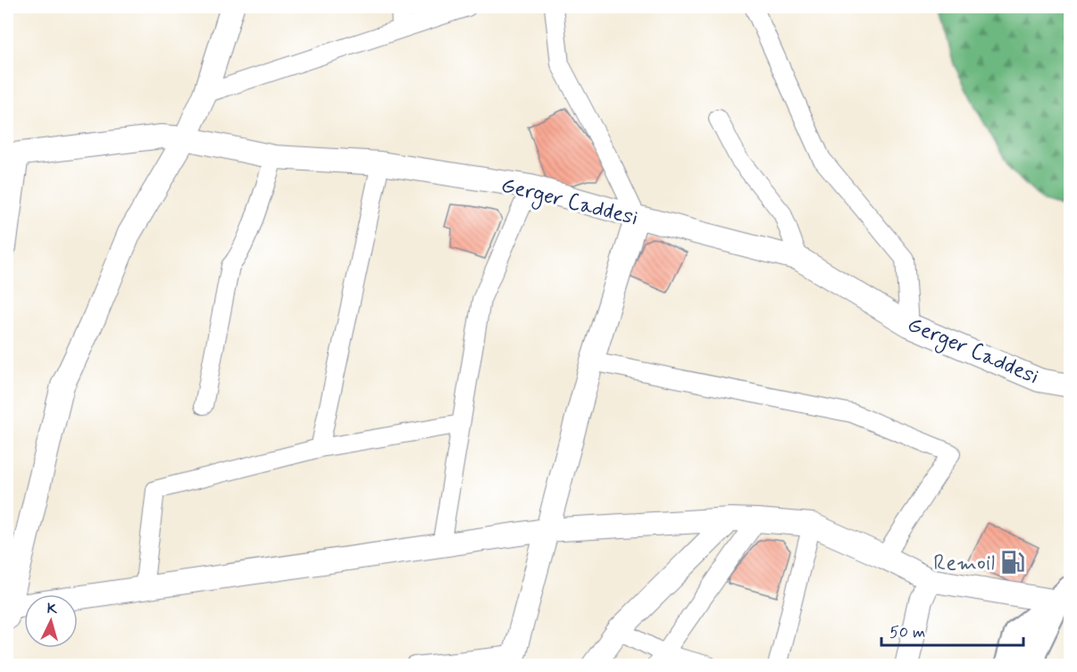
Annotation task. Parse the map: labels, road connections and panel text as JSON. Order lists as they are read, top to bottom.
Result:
{
  "streets": {
    "street": ["Gerger Caddesi"]
  },
  "places": {
    "fuel station": ["Remoil"]
  },
  "scale_bar": "50 m",
  "north": "top"
}
